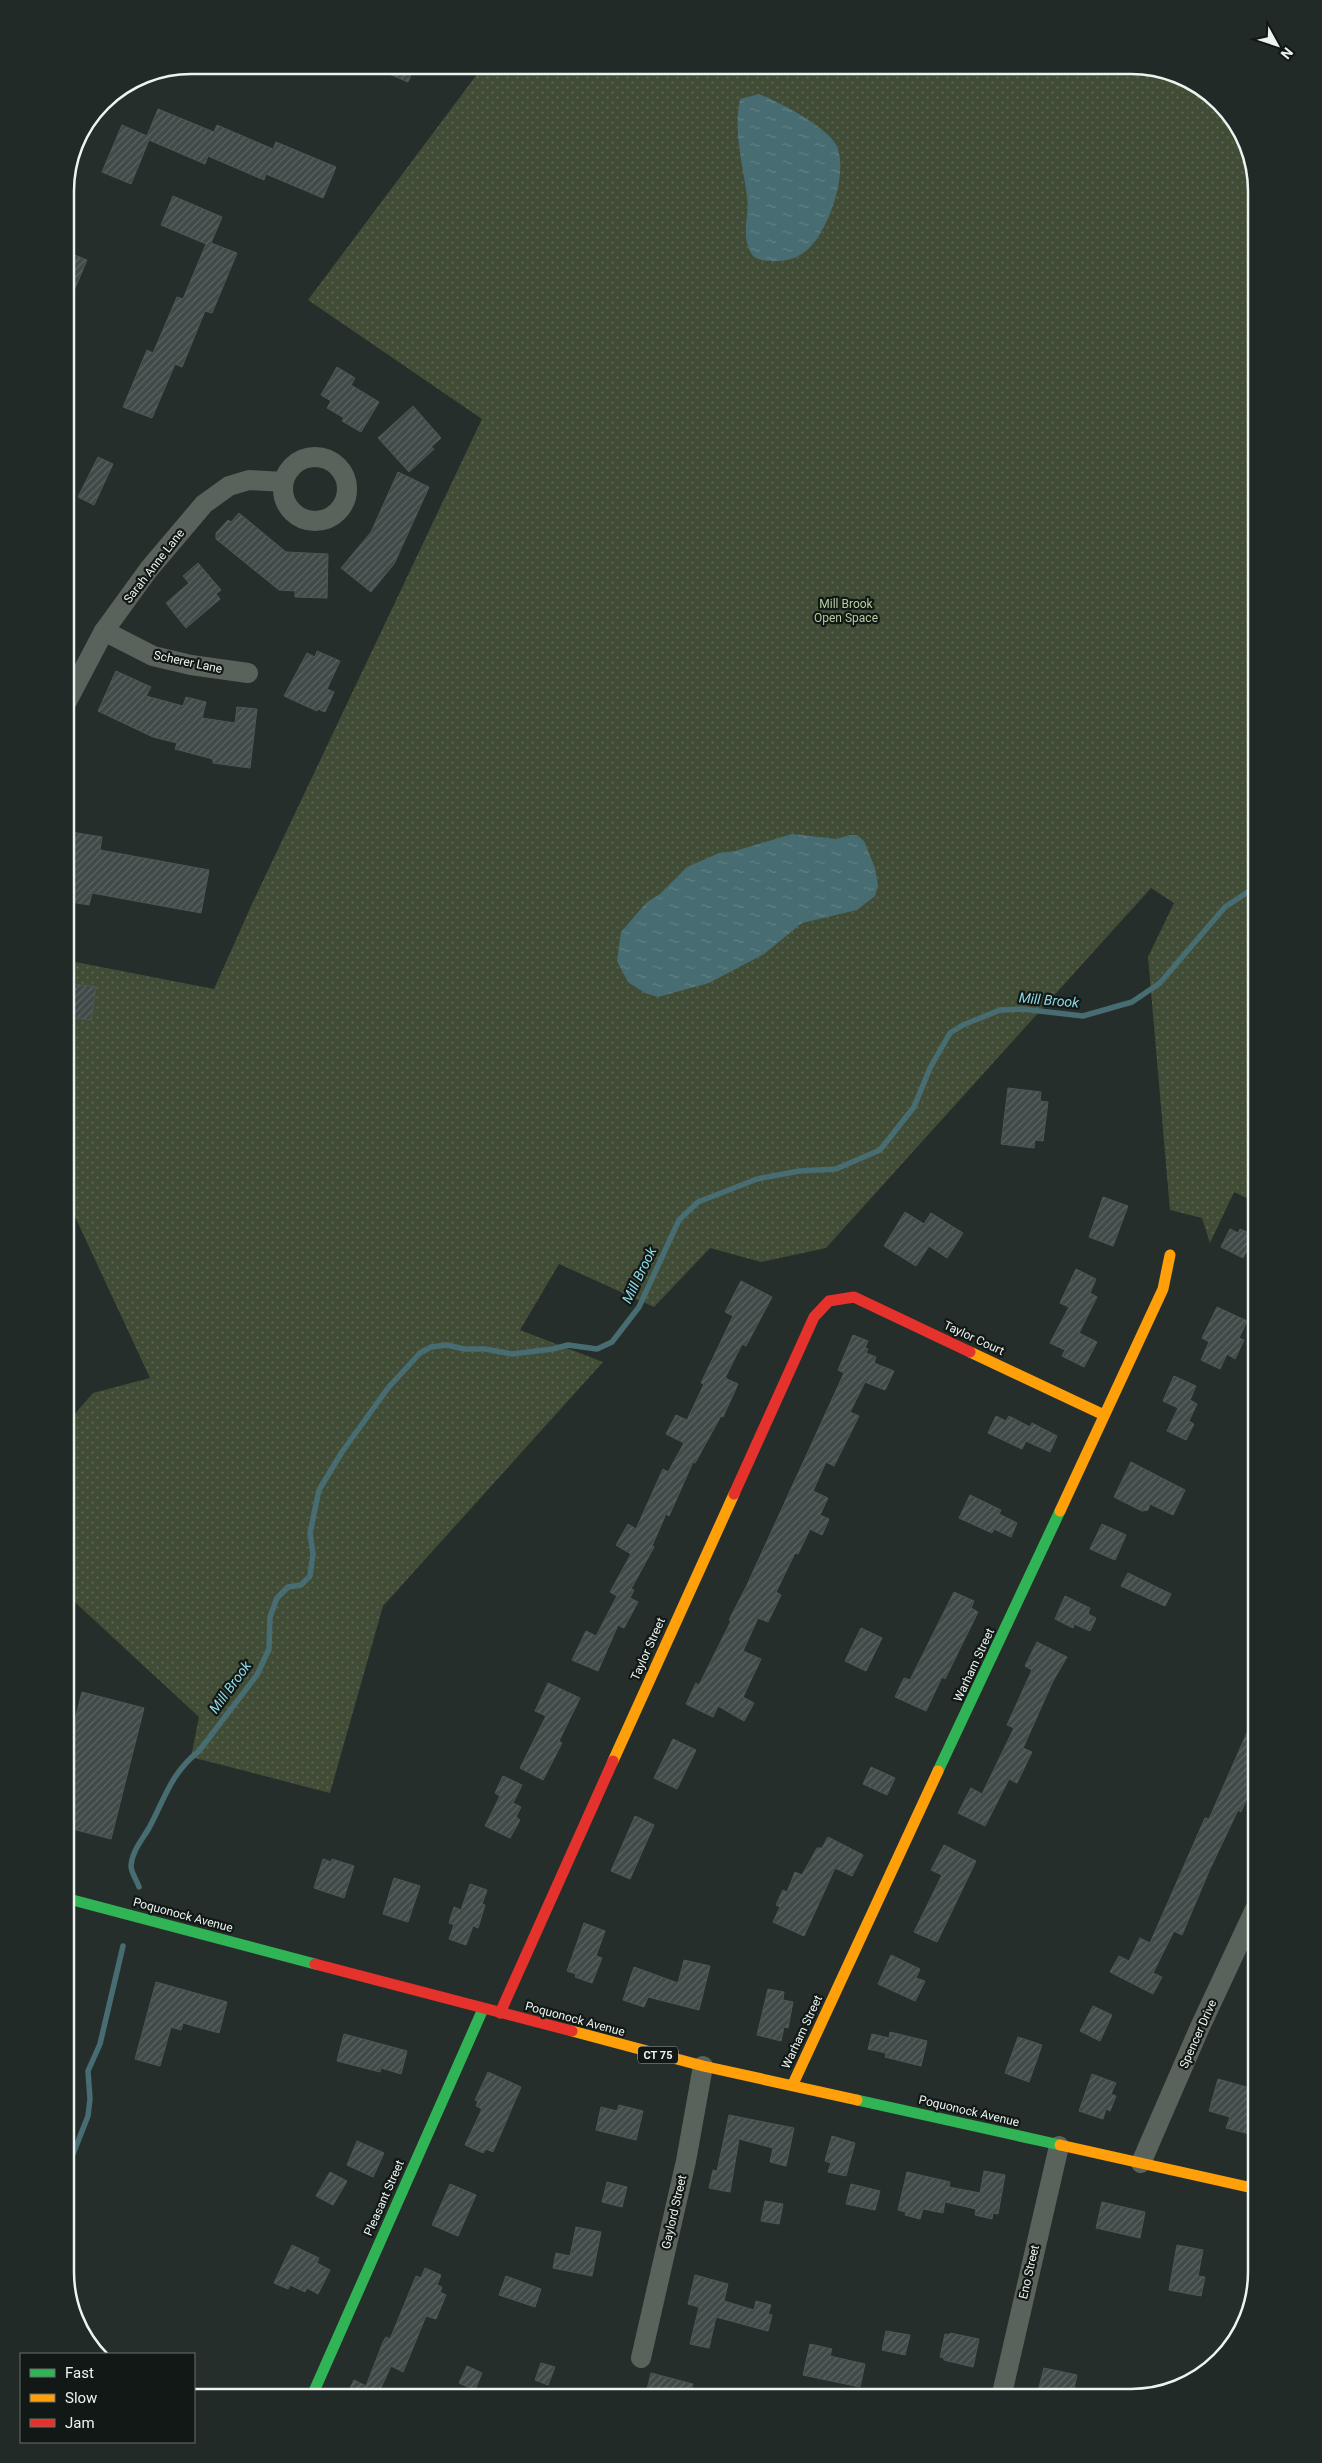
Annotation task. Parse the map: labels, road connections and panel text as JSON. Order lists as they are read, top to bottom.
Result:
{
  "streets": {
    "street": [
      "Sarah Anne Lane",
      "Scherer Lane",
      "Taylor Court",
      "Taylor Street",
      "Warham Street",
      "Poquonock Avenue",
      "Spencer Drive",
      "CT 75",
      "Pleasant Street",
      "Gaylord Street",
      "Eno Street"
    ]
  },
  "crossings": [
    ["Sarah Anne Lane", "Scherer Lane"],
    ["Taylor Court", "Taylor Street"],
    ["Taylor Court", "Warham Street"],
    ["Taylor Street", "Poquonock Avenue"],
    ["Warham Street", "Poquonock Avenue"],
    ["Poquonock Avenue", "Spencer Drive"],
    ["Poquonock Avenue", "Pleasant Street"],
    ["Poquonock Avenue", "Gaylord Street"],
    ["Poquonock Avenue", "Eno Street"]
  ],
  "water": ["Mill Brook"],
  "parks": ["Mill Brook Open Space"],
  "legend": ["Fast", "Slow", "Jam"],
  "north": "bottom right"
}
